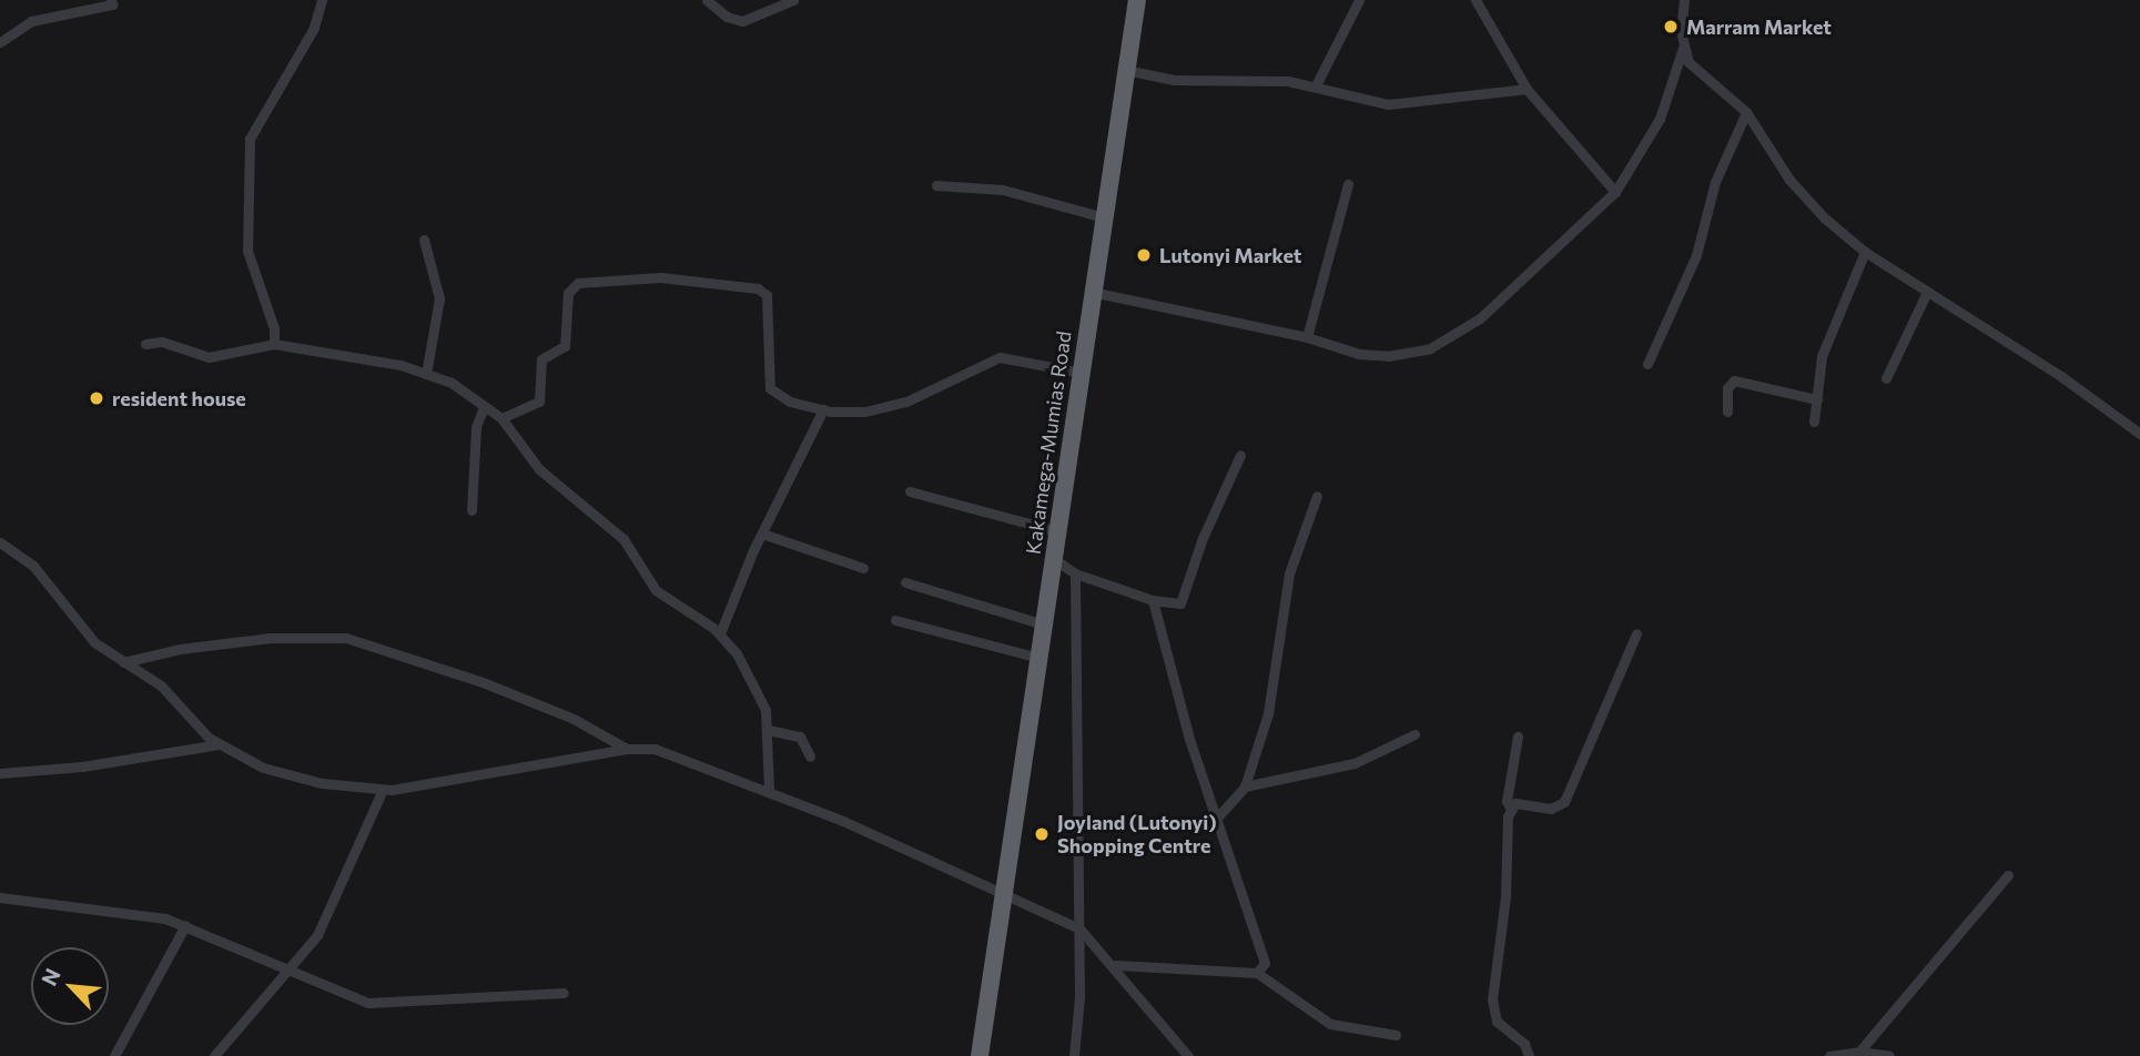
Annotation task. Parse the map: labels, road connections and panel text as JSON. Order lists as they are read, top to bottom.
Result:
{
  "streets": {
    "highway": ["Kakamega-Mumias Road"]
  },
  "places": [
    "Marram Market",
    "Lutonyi Market",
    "resident house",
    "Joyland (Lutonyi) Shopping Centre"
  ],
  "north": "top left"
}
